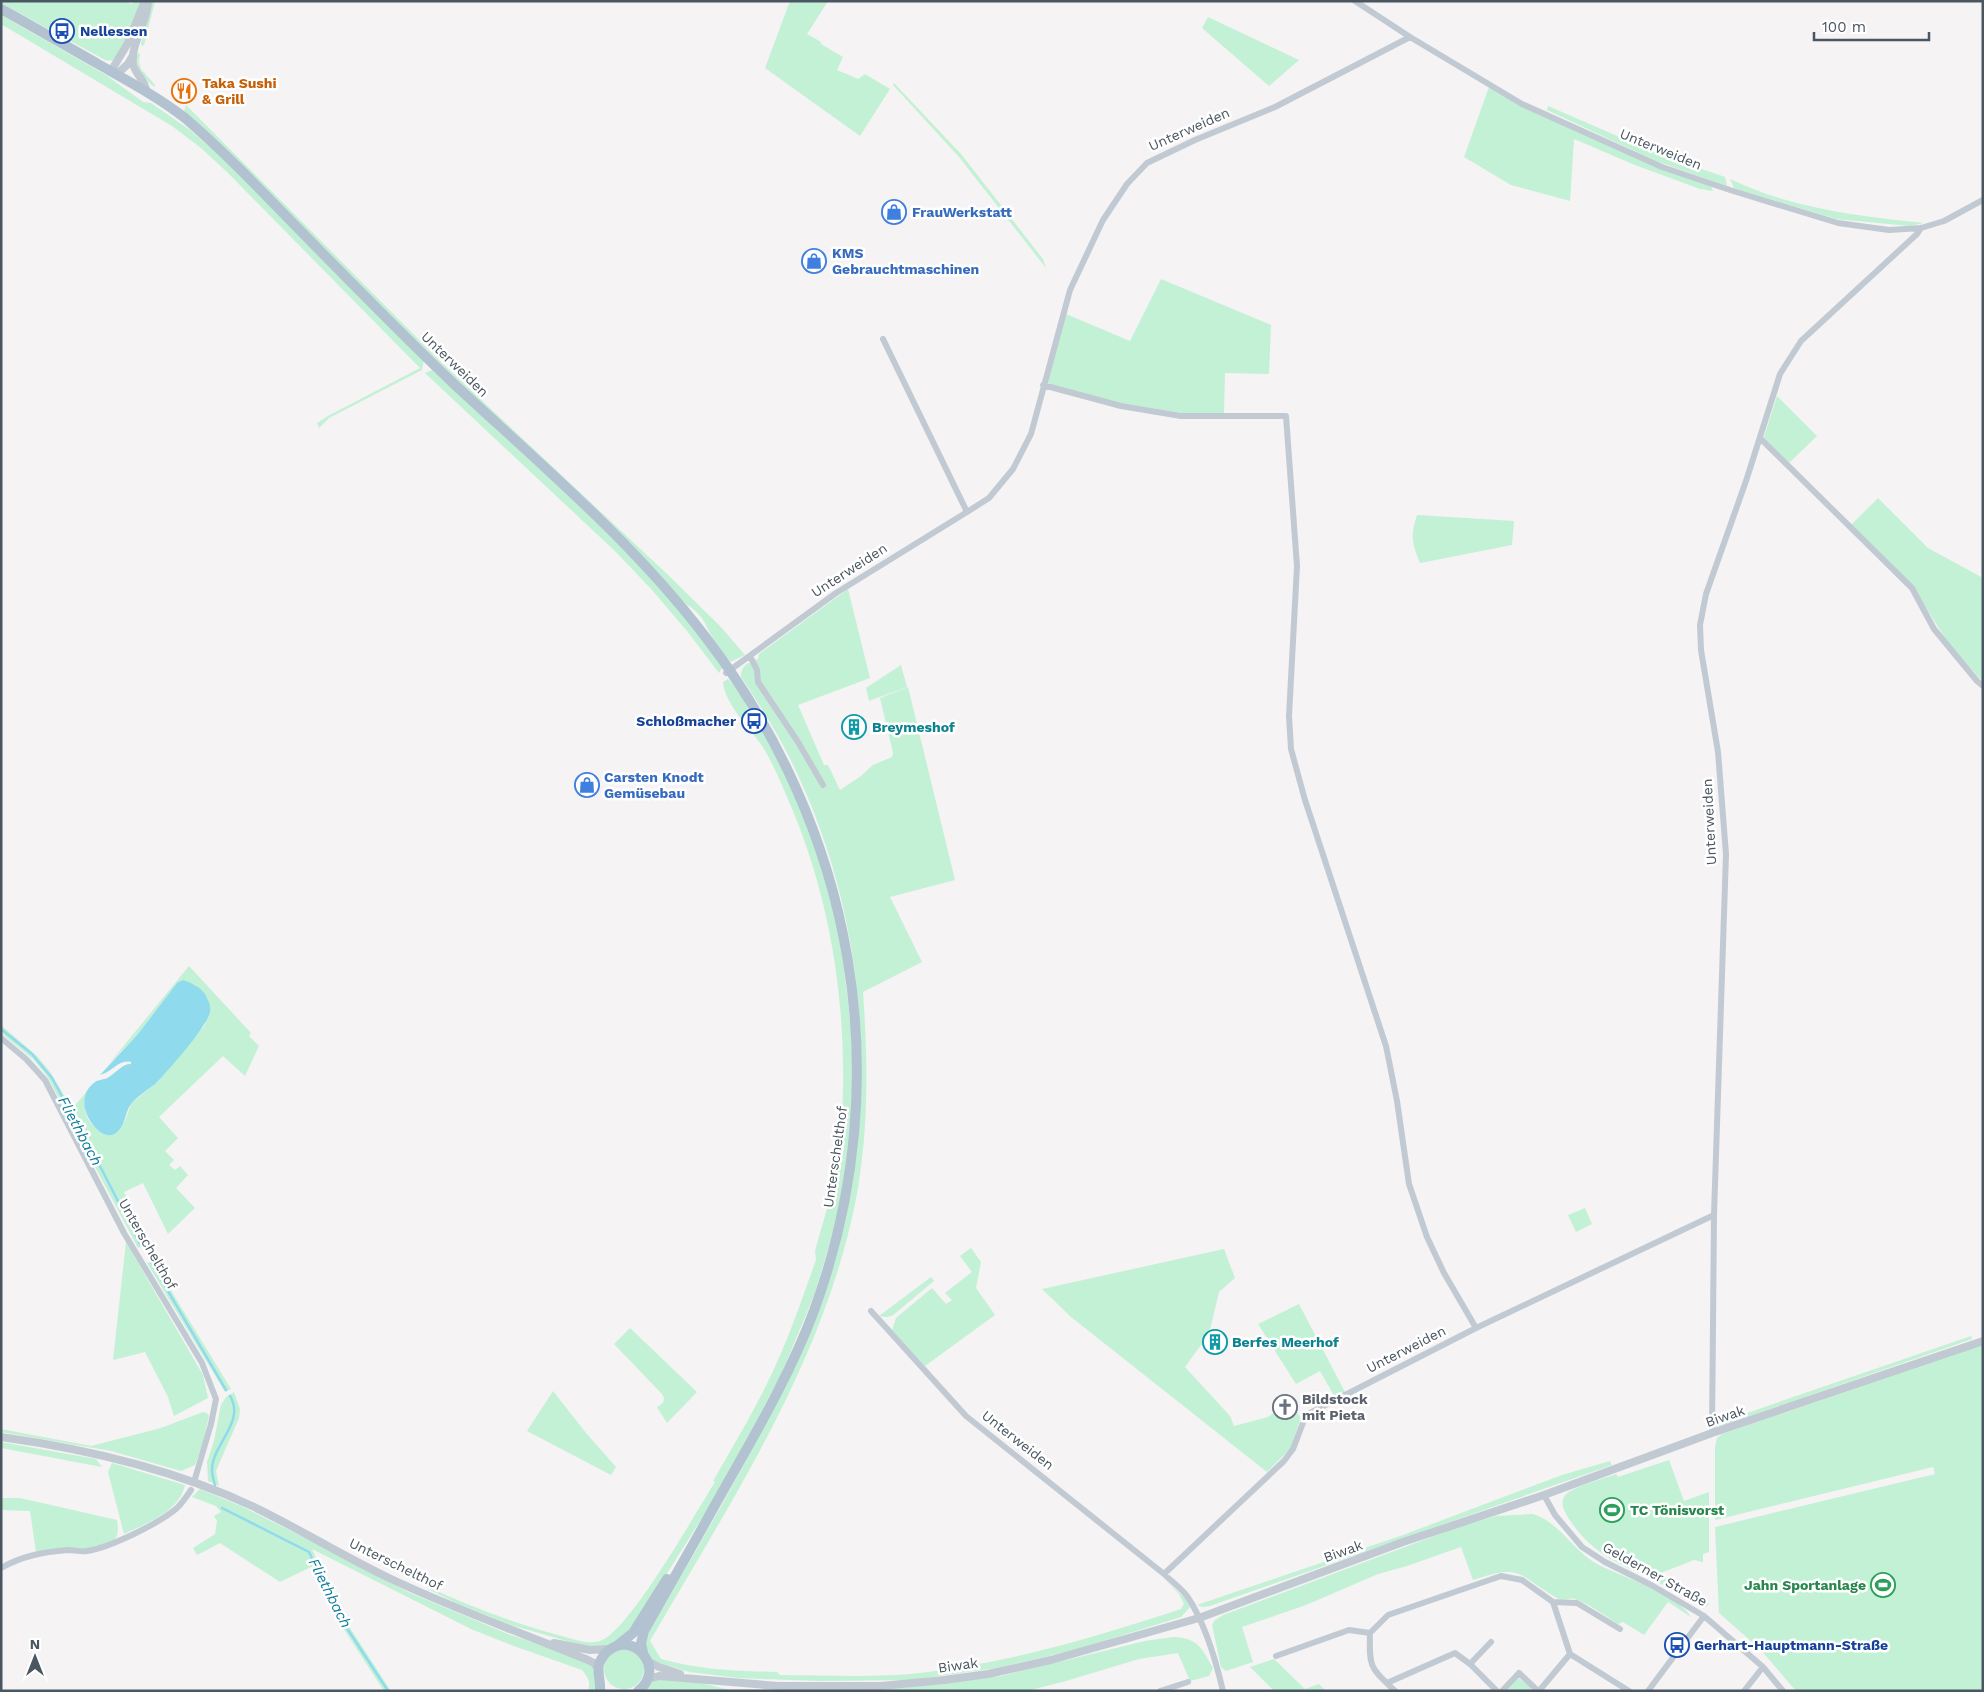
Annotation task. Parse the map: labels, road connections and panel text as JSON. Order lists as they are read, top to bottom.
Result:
{
  "streets": {
    "main road": ["Unterweiden", "Unterschelthof"],
    "street": ["Biwak", "Gelderner Straße"]
  },
  "crossings": [
    ["Unterweiden", "Unterschelthof"],
    ["Unterweiden", "Biwak"],
    ["Unterschelthof", "Biwak"],
    ["Biwak", "Gelderner Straße"]
  ],
  "water": ["Fliethbach"],
  "places": {
    "bus stop": ["Nellessen", "Schloßmacher", "Gerhart-Hauptmann-Straße"],
    "restaurant": ["Taka Sushi & Grill"],
    "shop": ["FrauWerkstatt", "KMS Gebrauchtmaschinen", "Carsten Knodt Gemüsebau"],
    "building": ["Breymeshof", "Berfes Meerhof"],
    "church": ["Bildstock mit Pieta"],
    "sports": ["TC Tönisvorst", "Jahn Sportanlage"]
  },
  "scale_bar": "100 m",
  "north": "top"
}
